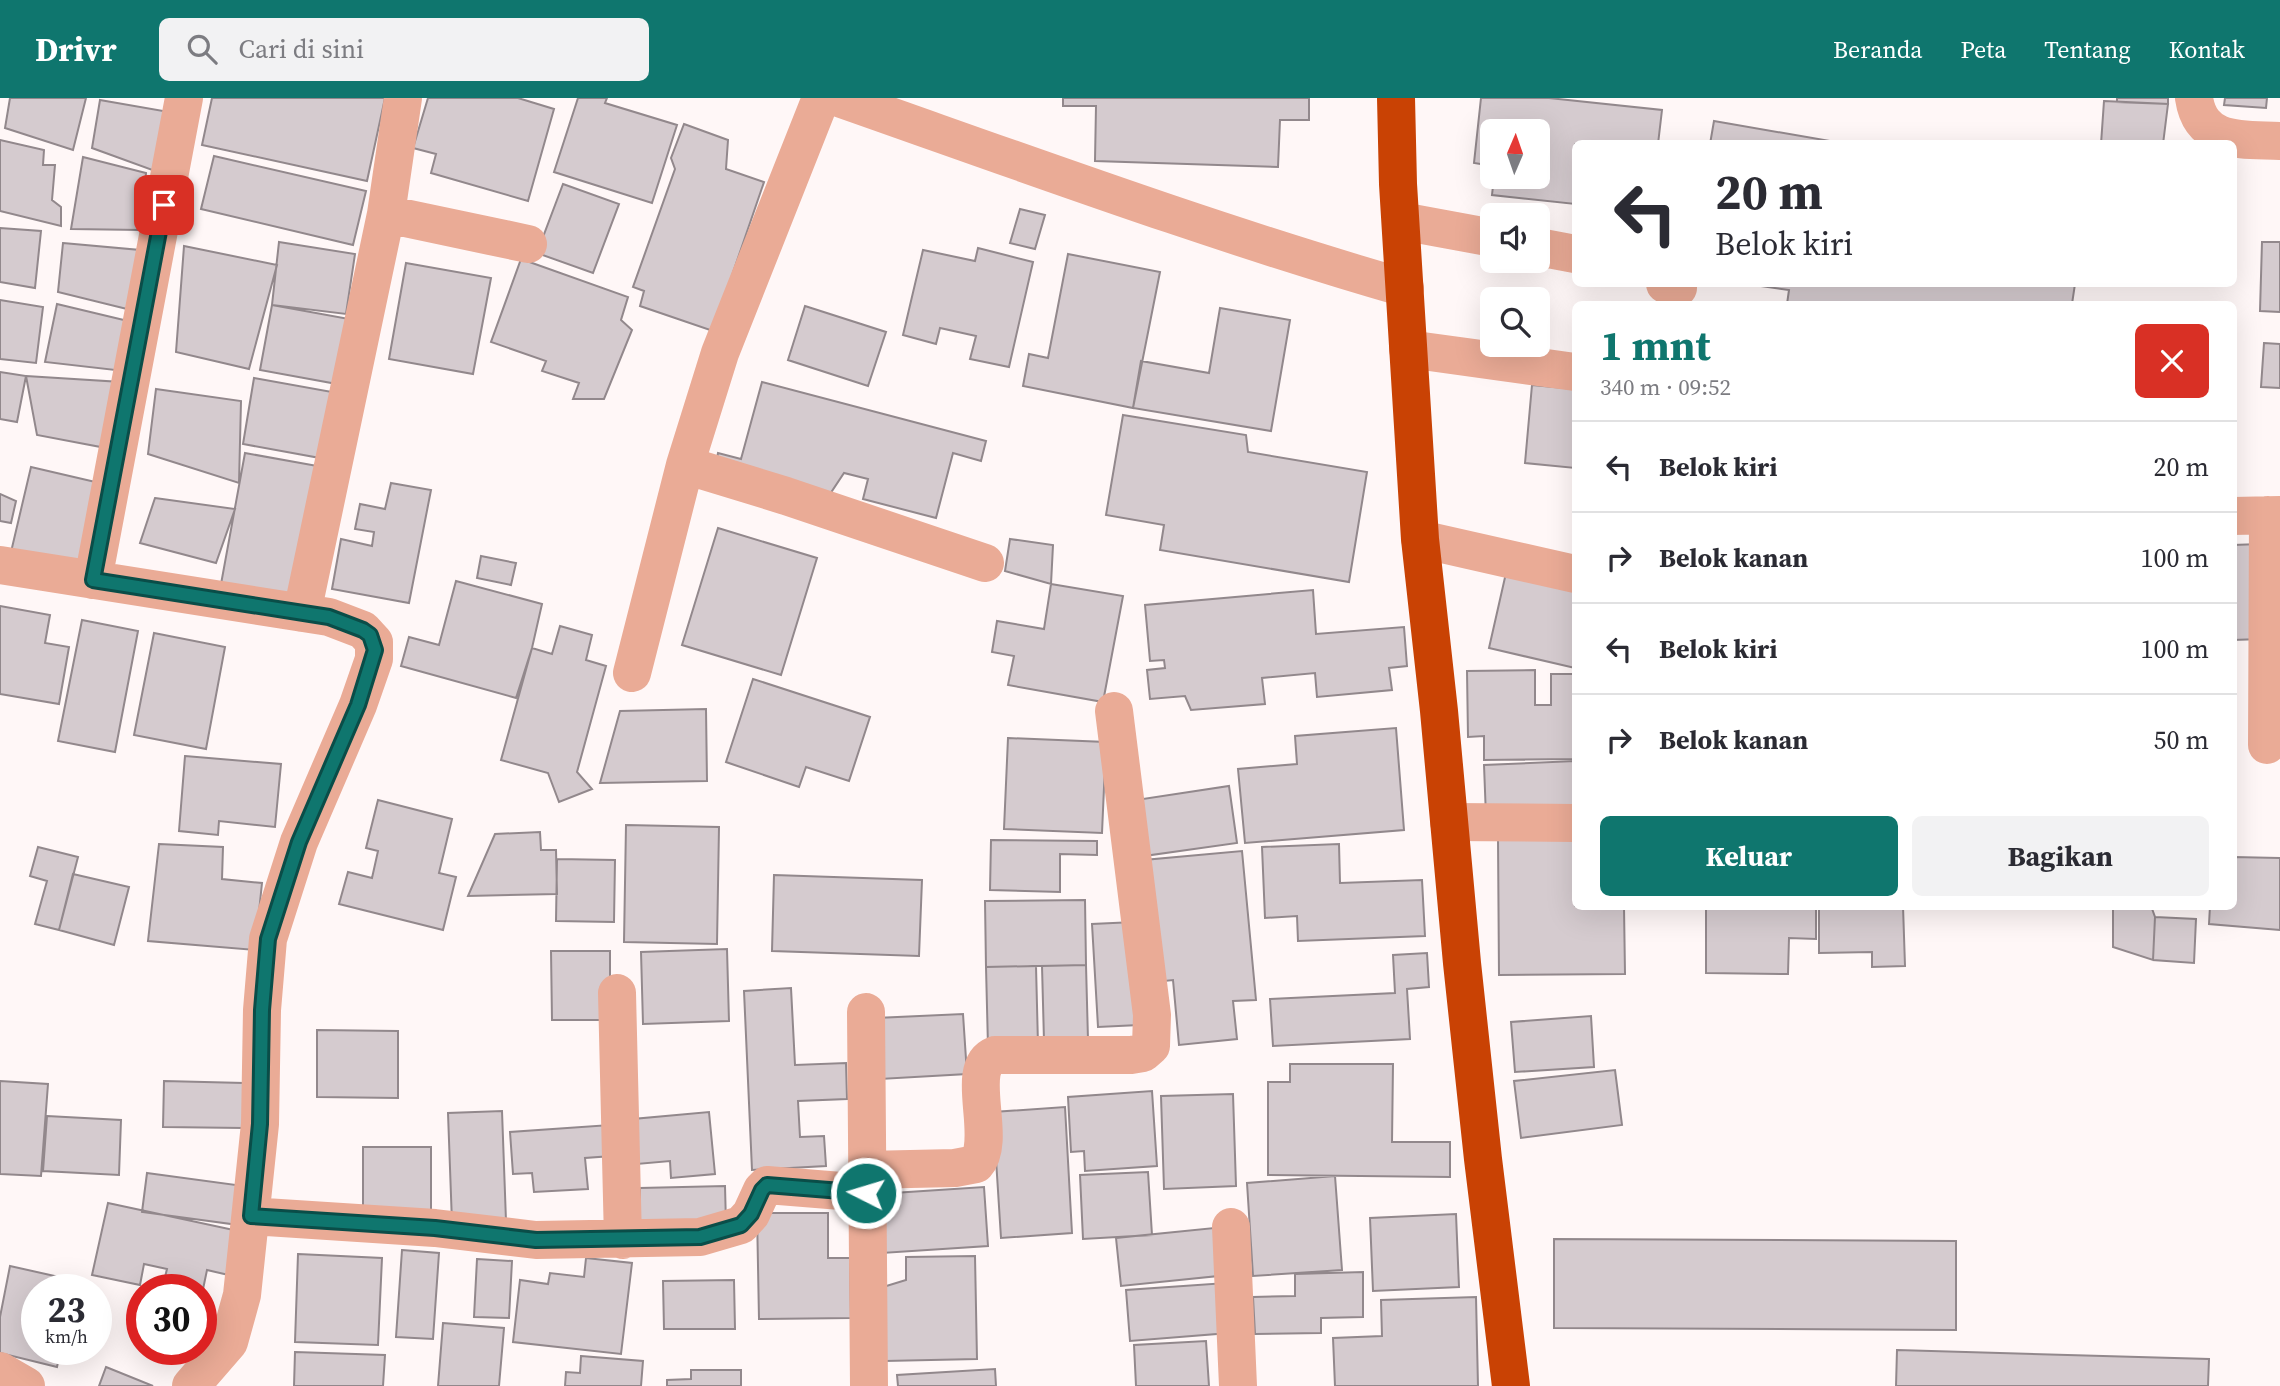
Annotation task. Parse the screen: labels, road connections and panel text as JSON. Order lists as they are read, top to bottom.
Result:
{
  "north": "top",
  "page": {
    "header": "Drivr",
    "search": "Cari di sini",
    "nav": [
      "Beranda",
      "Peta",
      "Tentang",
      "Kontak"
    ],
    "turn": ["20 m", "Belok kiri"],
    "heading": ["1 mnt", "340 m · 09:52"],
    "list": [
      {
        "name": "Belok kiri",
        "value": "20 m"
      },
      {
        "name": "Belok kanan",
        "value": "100 m"
      },
      {
        "name": "Belok kiri",
        "value": "100 m"
      },
      {
        "name": "Belok kanan",
        "value": "50 m"
      }
    ],
    "buttons": ["Keluar", "Bagikan"],
    "speed": "23 km/h",
    "limit": "30"
  }
}
